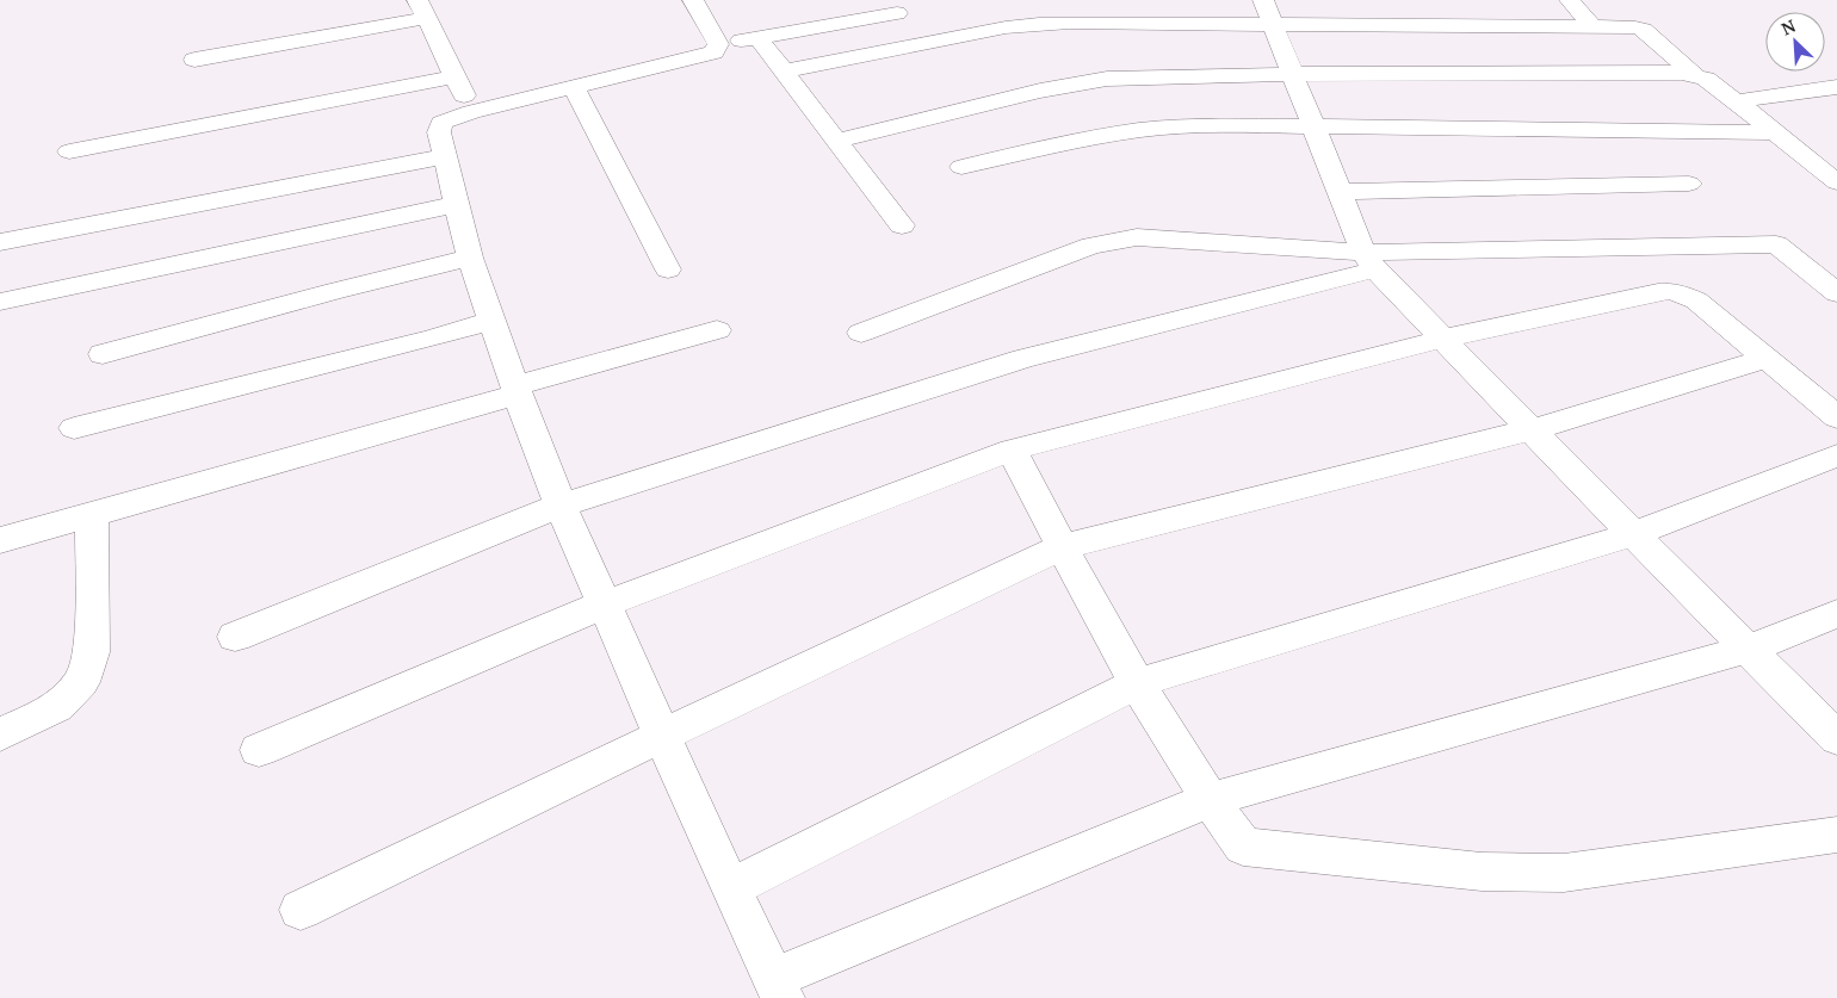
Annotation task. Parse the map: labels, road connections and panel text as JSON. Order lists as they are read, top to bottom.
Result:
{
  "north": "top left"
}
